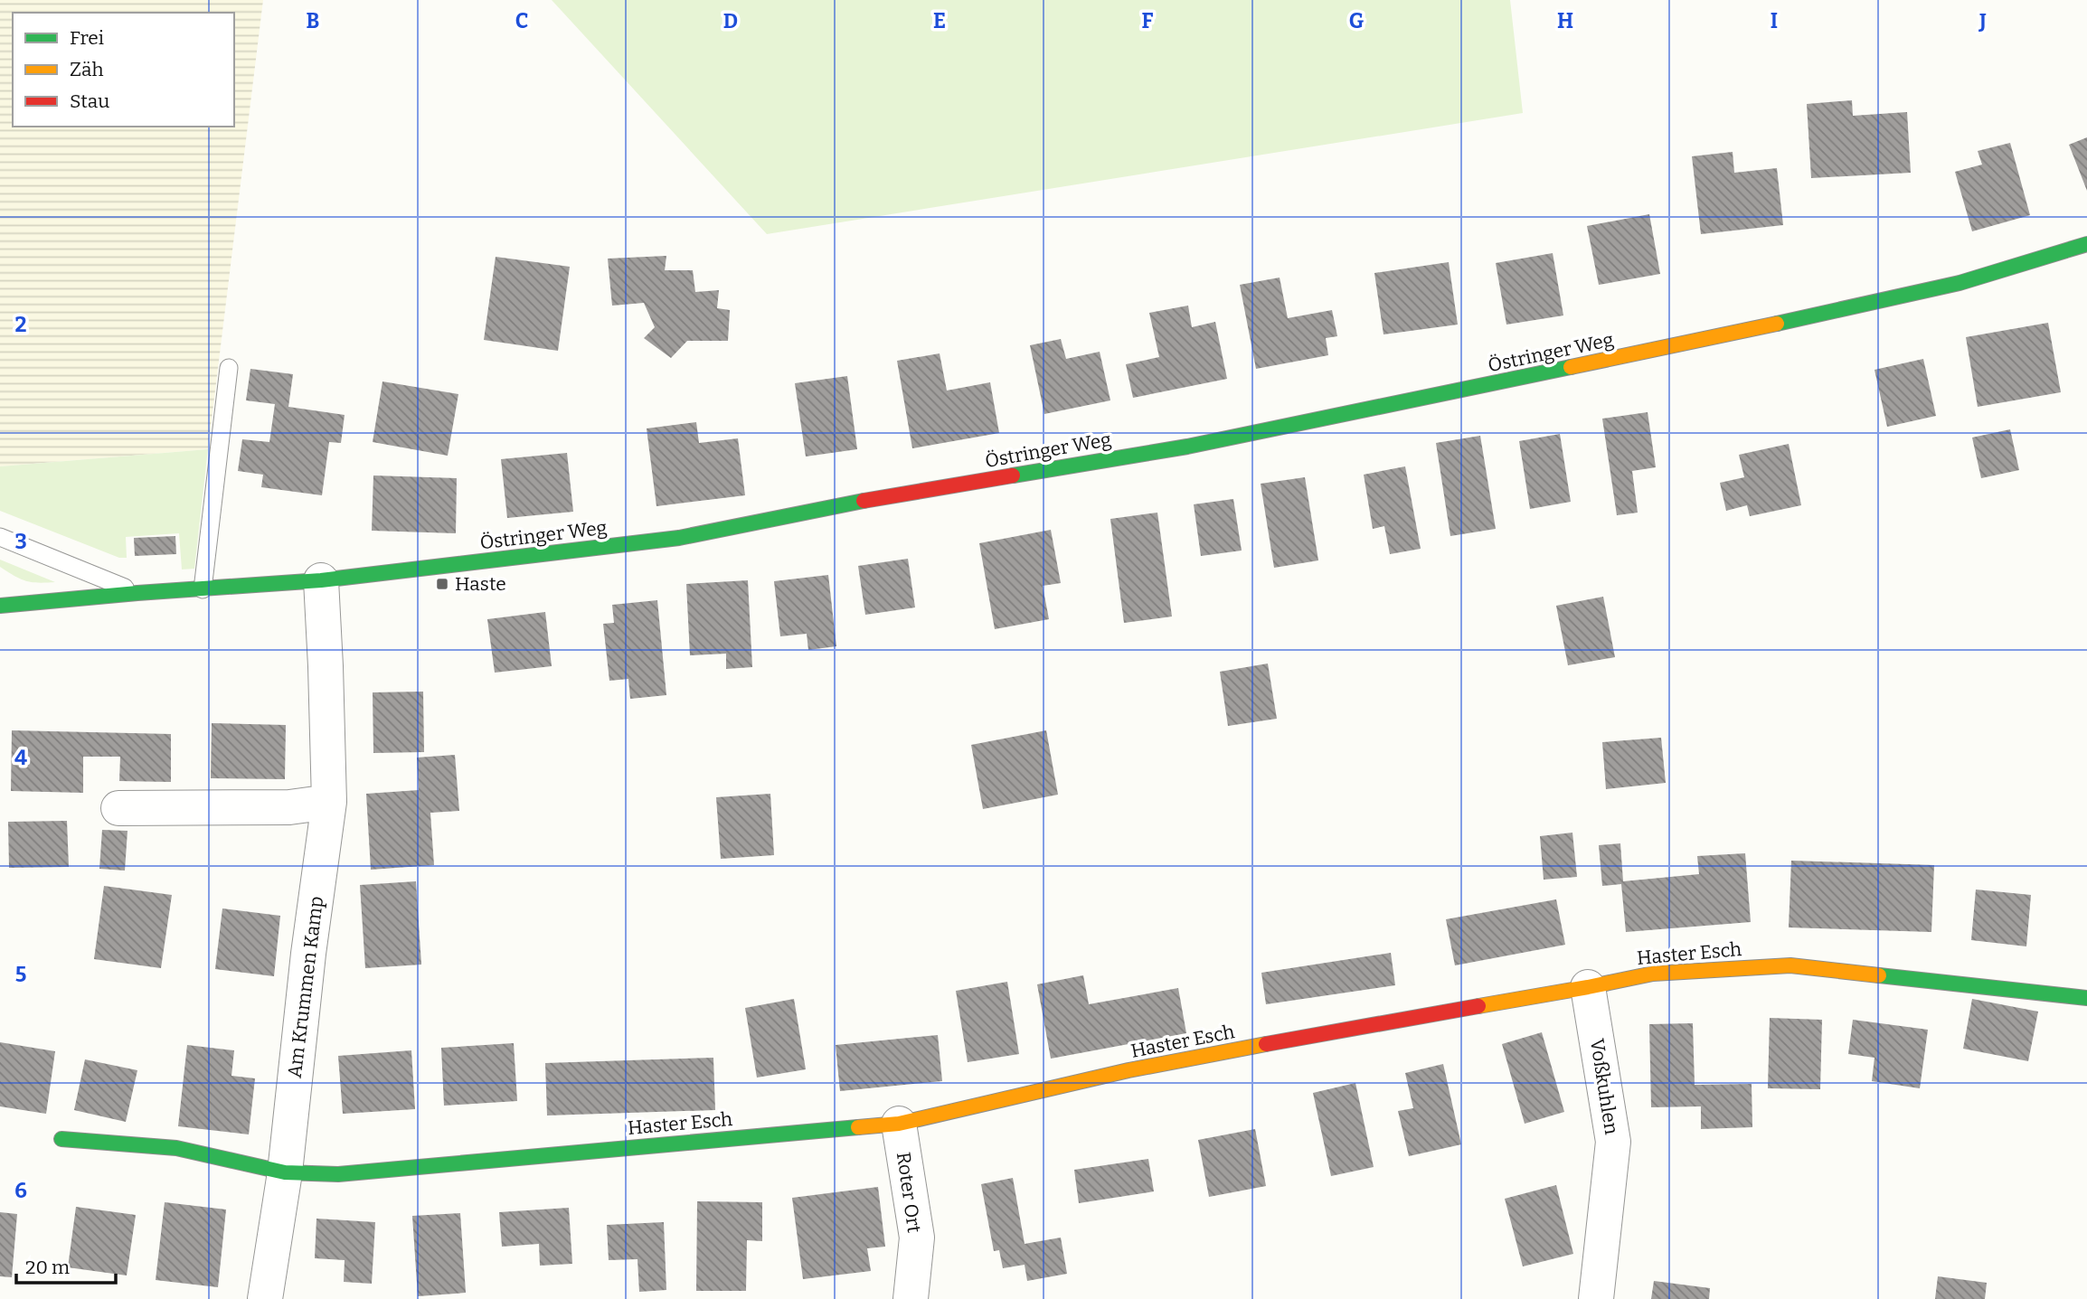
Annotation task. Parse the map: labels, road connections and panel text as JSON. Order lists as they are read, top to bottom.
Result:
{
  "streets": {
    "street": [
      "Östringer Weg",
      "Haster Esch",
      "Am Krummen Kamp",
      "Voßkuhlen",
      "Roter Ort"
    ]
  },
  "crossings": [
    ["Östringer Weg", "Am Krummen Kamp"],
    ["Haster Esch", "Am Krummen Kamp"],
    ["Haster Esch", "Voßkuhlen"],
    ["Haster Esch", "Roter Ort"]
  ],
  "places": {
    "transit": ["Haste"]
  },
  "legend": ["Frei", "Zäh", "Stau"],
  "scale_bar": "20 m",
  "grid": {
    "columns": [
      "B",
      "C",
      "D",
      "E",
      "F",
      "G",
      "H",
      "I",
      "J"
    ],
    "rows": [
      "2",
      "3",
      "4",
      "5",
      "6"
    ]
  }
}
